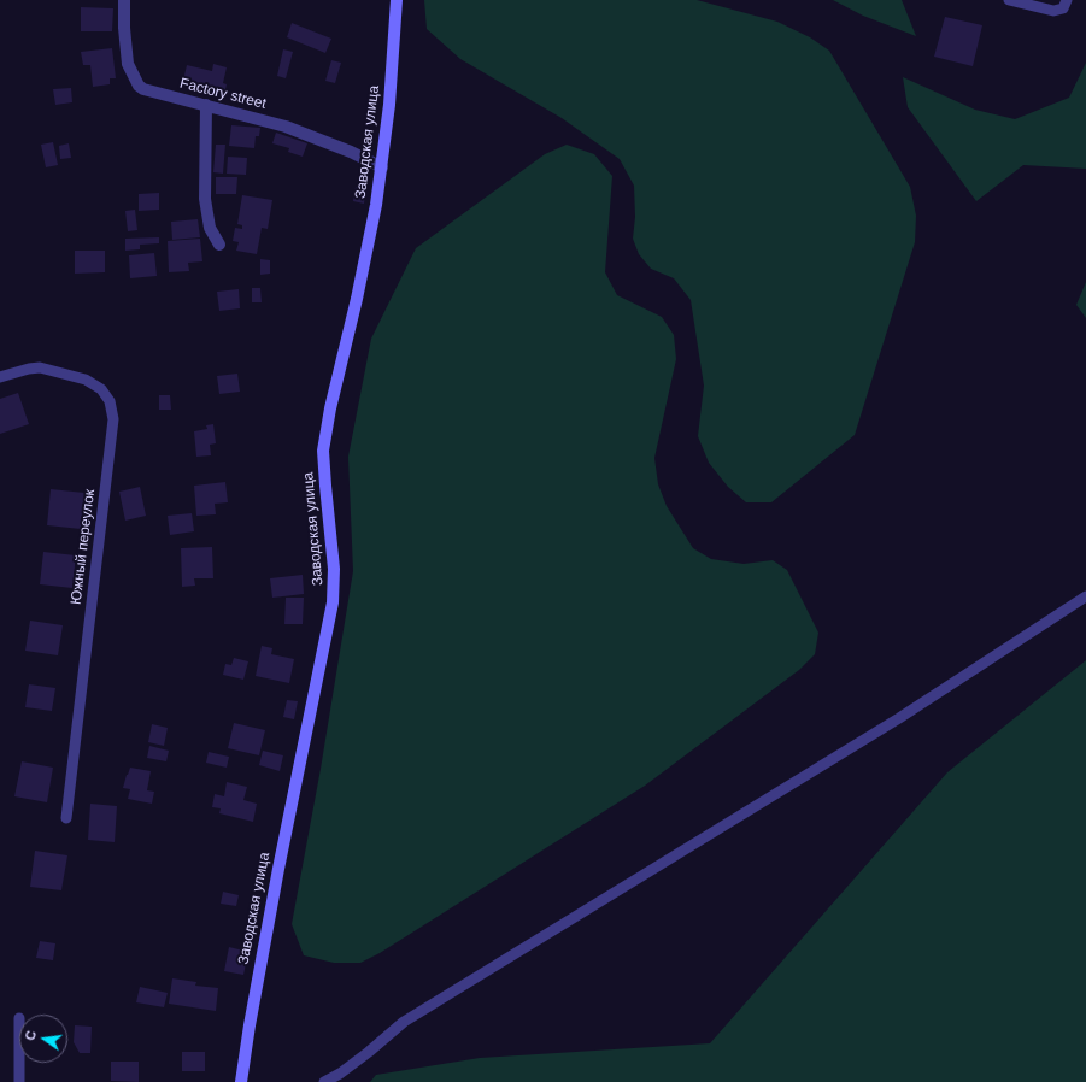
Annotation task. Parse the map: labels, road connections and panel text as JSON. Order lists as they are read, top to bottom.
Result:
{
  "streets": {
    "street": ["Factory street", "Заводская улица"],
    "lane": ["Южный переулок"]
  },
  "crossings": [
    ["Factory street", "Заводская улица"]
  ],
  "north": "left"
}
